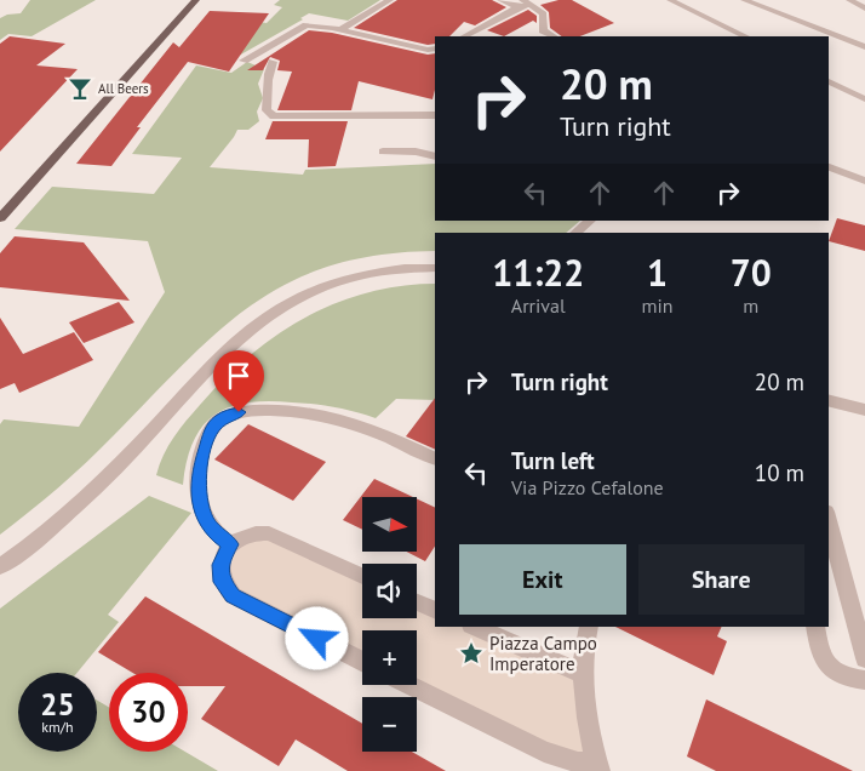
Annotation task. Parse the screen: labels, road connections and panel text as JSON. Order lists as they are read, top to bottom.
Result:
{
  "places": {
    "bar": ["All Beers"],
    "place": ["Piazza Campo Imperatore"]
  },
  "north": "right",
  "page": {
    "turn": ["20 m", "Turn right"],
    "eta": [
      "11:22",
      "Arrival",
      "1",
      "min",
      "70",
      "m"
    ],
    "list": [
      {
        "name": "Turn right",
        "value": "20 m"
      },
      {
        "name": "Turn left",
        "note": "Via Pizzo Cefalone",
        "value": "10 m"
      }
    ],
    "map_buttons": ["+", "−"],
    "buttons": ["Exit", "Share"],
    "speed": "25 km/h",
    "limit": "30"
  }
}
